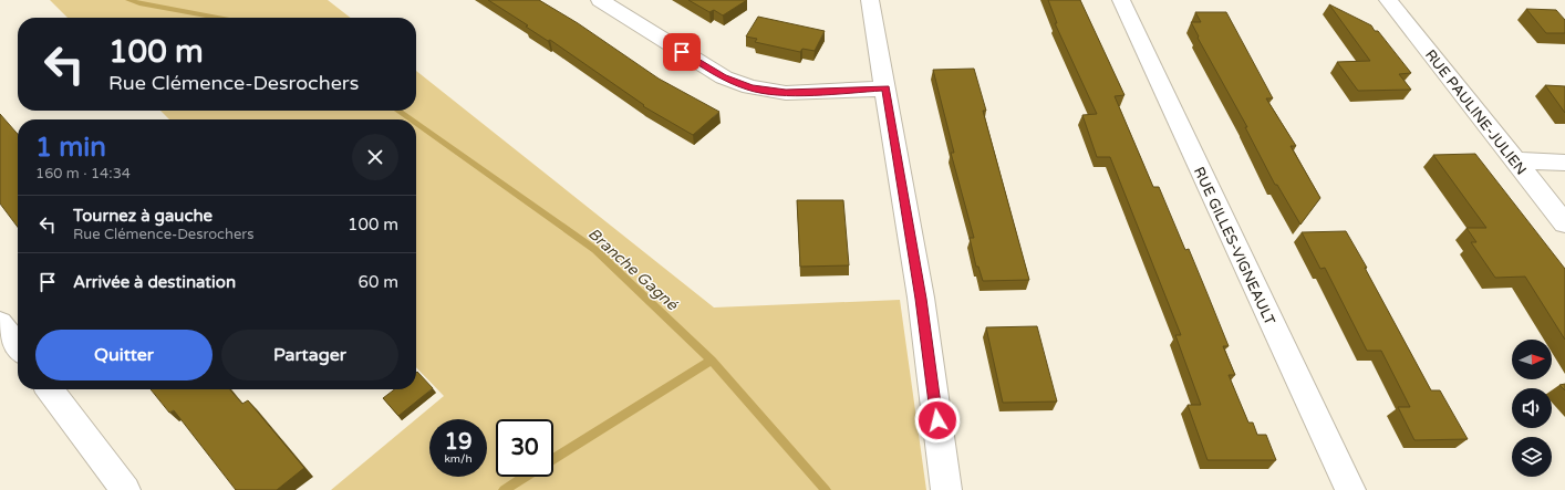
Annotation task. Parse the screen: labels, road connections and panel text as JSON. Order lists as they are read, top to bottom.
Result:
{
  "streets": {
    "street": ["RUE PAULINE-JULIEN", "RUE GILLES-VIGNEAULT"]
  },
  "water": ["Branche Gagné"],
  "north": "right",
  "page": {
    "turn": ["100 m", "Rue Clémence-Desrochers"],
    "heading": ["1 min", "160 m · 14:34"],
    "list": [
      {
        "name": "Tournez à gauche",
        "note": "Rue Clémence-Desrochers",
        "value": "100 m"
      },
      {
        "name": "Arrivée à destination",
        "value": "60 m"
      }
    ],
    "buttons": ["Quitter", "Partager"],
    "speed": "19 km/h",
    "limit": "30"
  }
}
